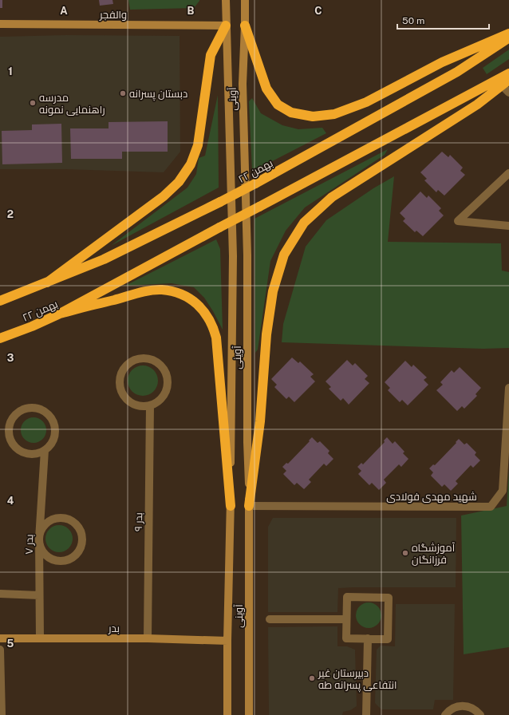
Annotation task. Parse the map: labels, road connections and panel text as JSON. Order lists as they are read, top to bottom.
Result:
{
  "streets": {
    "highway": ["۲۲ بهمن"],
    "main road": ["والفجر", "آوینی", "بدر"],
    "street": ["شهید مهدی فولادی", "بدر ۹", "بدر ۷"]
  },
  "crossings": [
    ["والفجر", "آوینی"],
    ["آوینی", "شهید مهدی فولادی"],
    ["آوینی", "بدر"],
    ["بدر ۹", "بدر"],
    ["بدر ۷", "بدر"]
  ],
  "places": [
    "دبستان پسرانه",
    "مدرسه راهنمایی نمونه",
    "آموزشگاه فرزانگان",
    "دبیرستان غیر انتفاعی پسرانه طه"
  ],
  "scale_bar": "50 m",
  "grid": {
    "columns": ["A", "B", "C"],
    "rows": [
      "1",
      "2",
      "3",
      "4",
      "5"
    ]
  }
}
